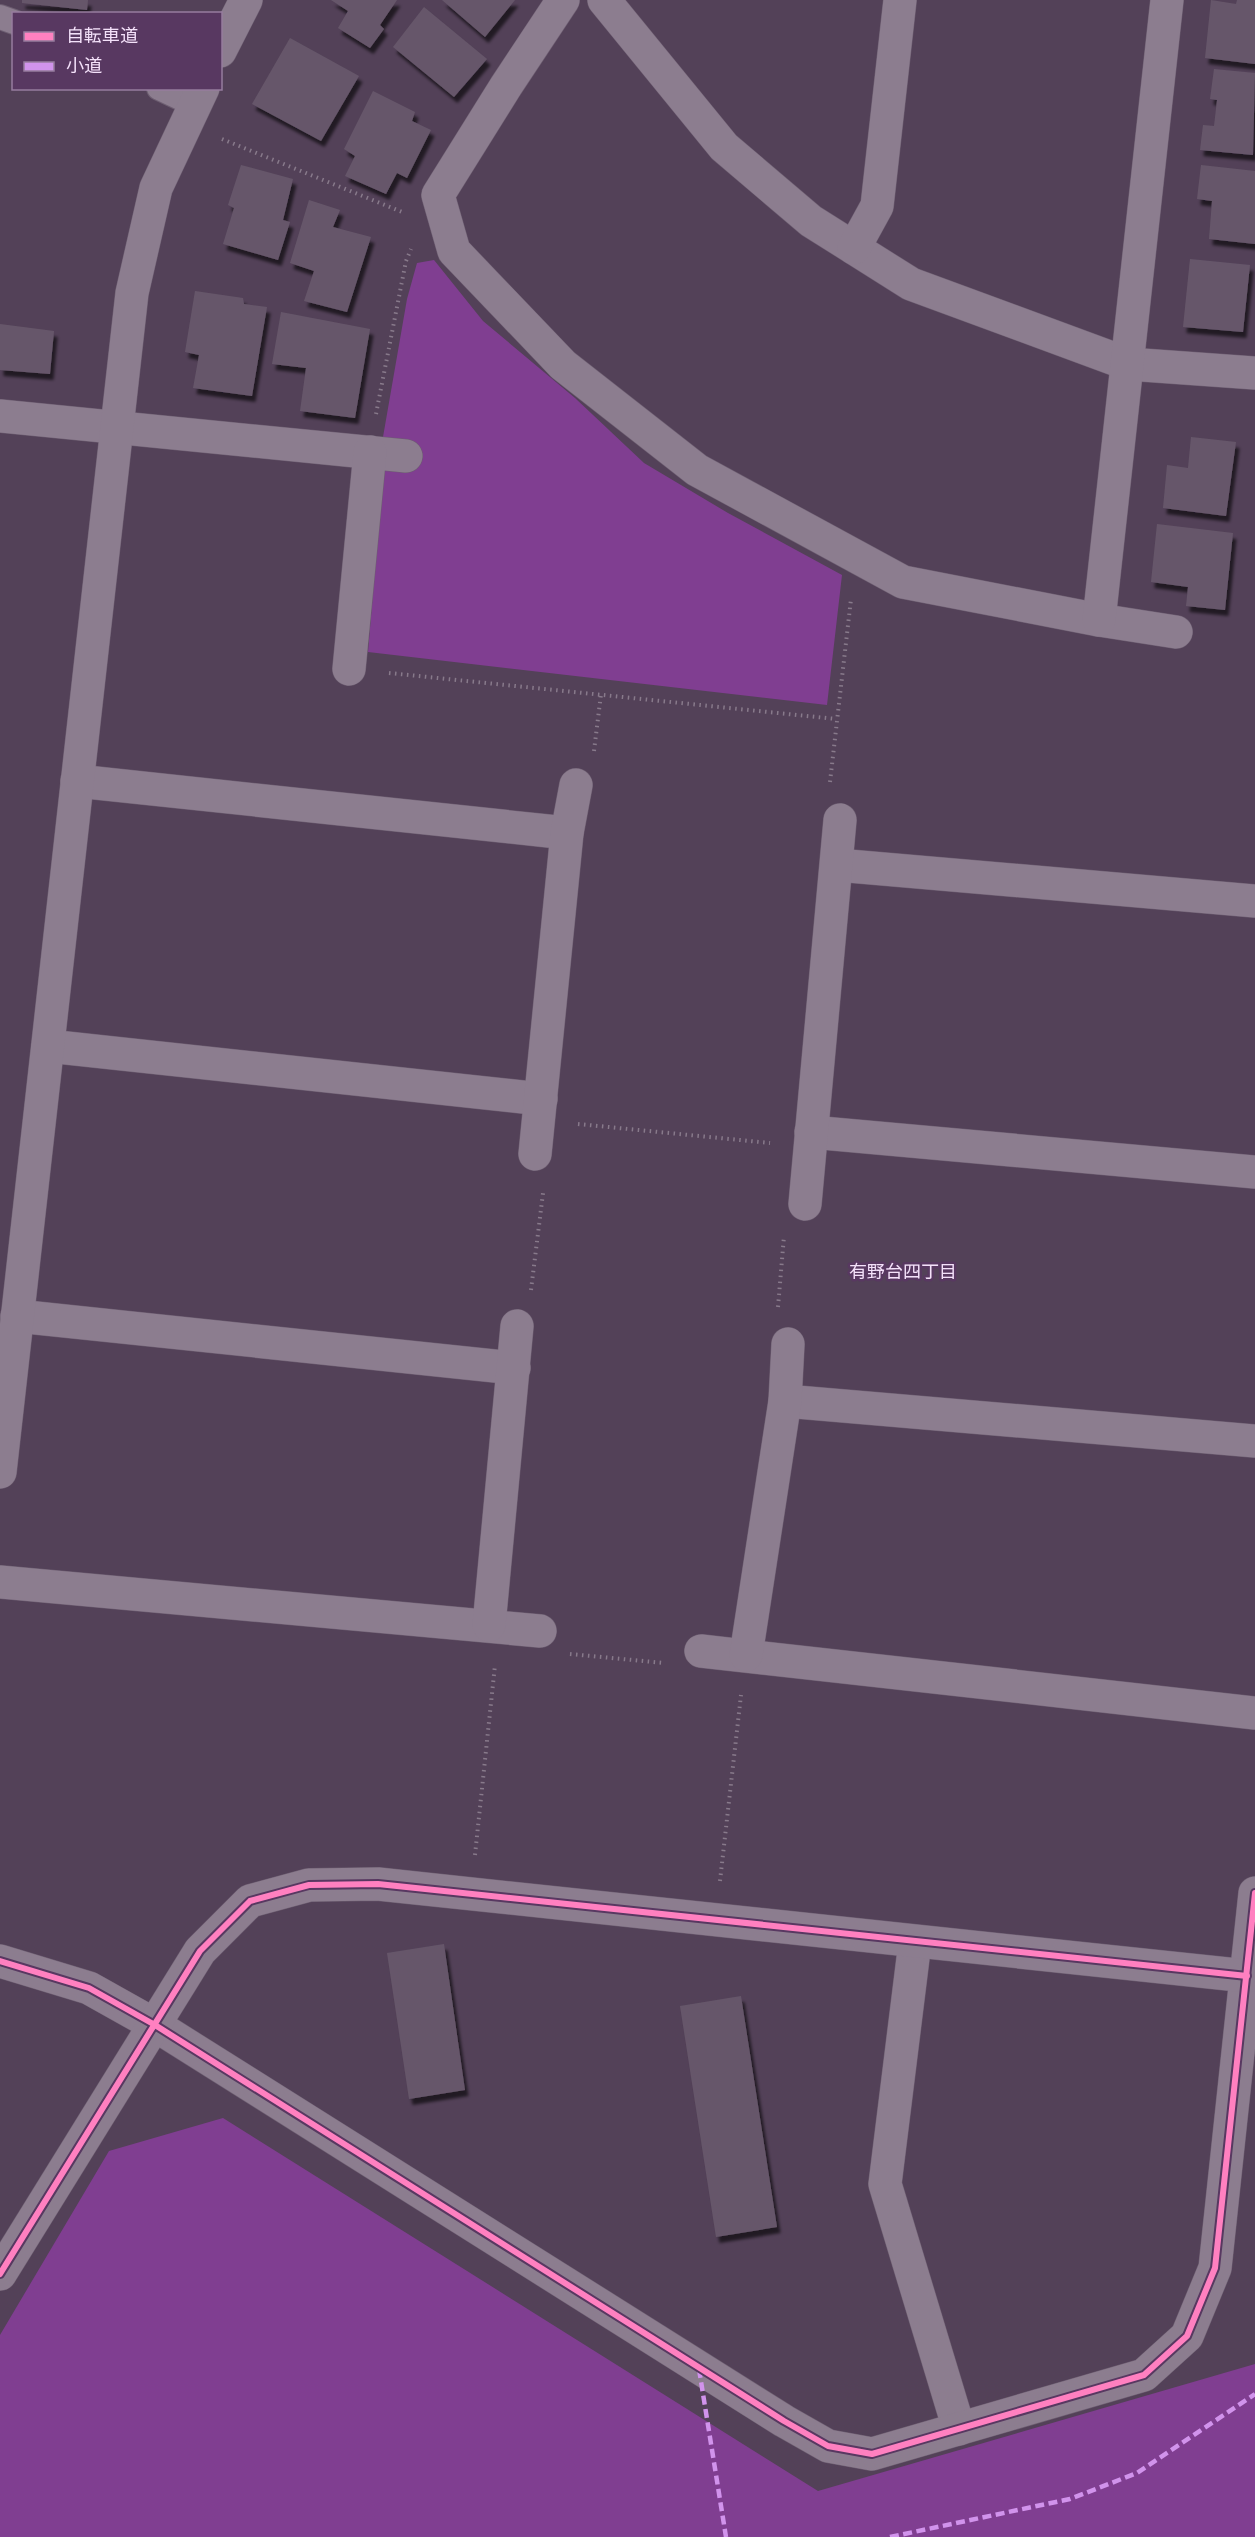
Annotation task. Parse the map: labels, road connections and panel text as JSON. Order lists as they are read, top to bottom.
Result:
{
  "districts": ["有野台四丁目"],
  "legend": ["自転車道", "小道"]
}
